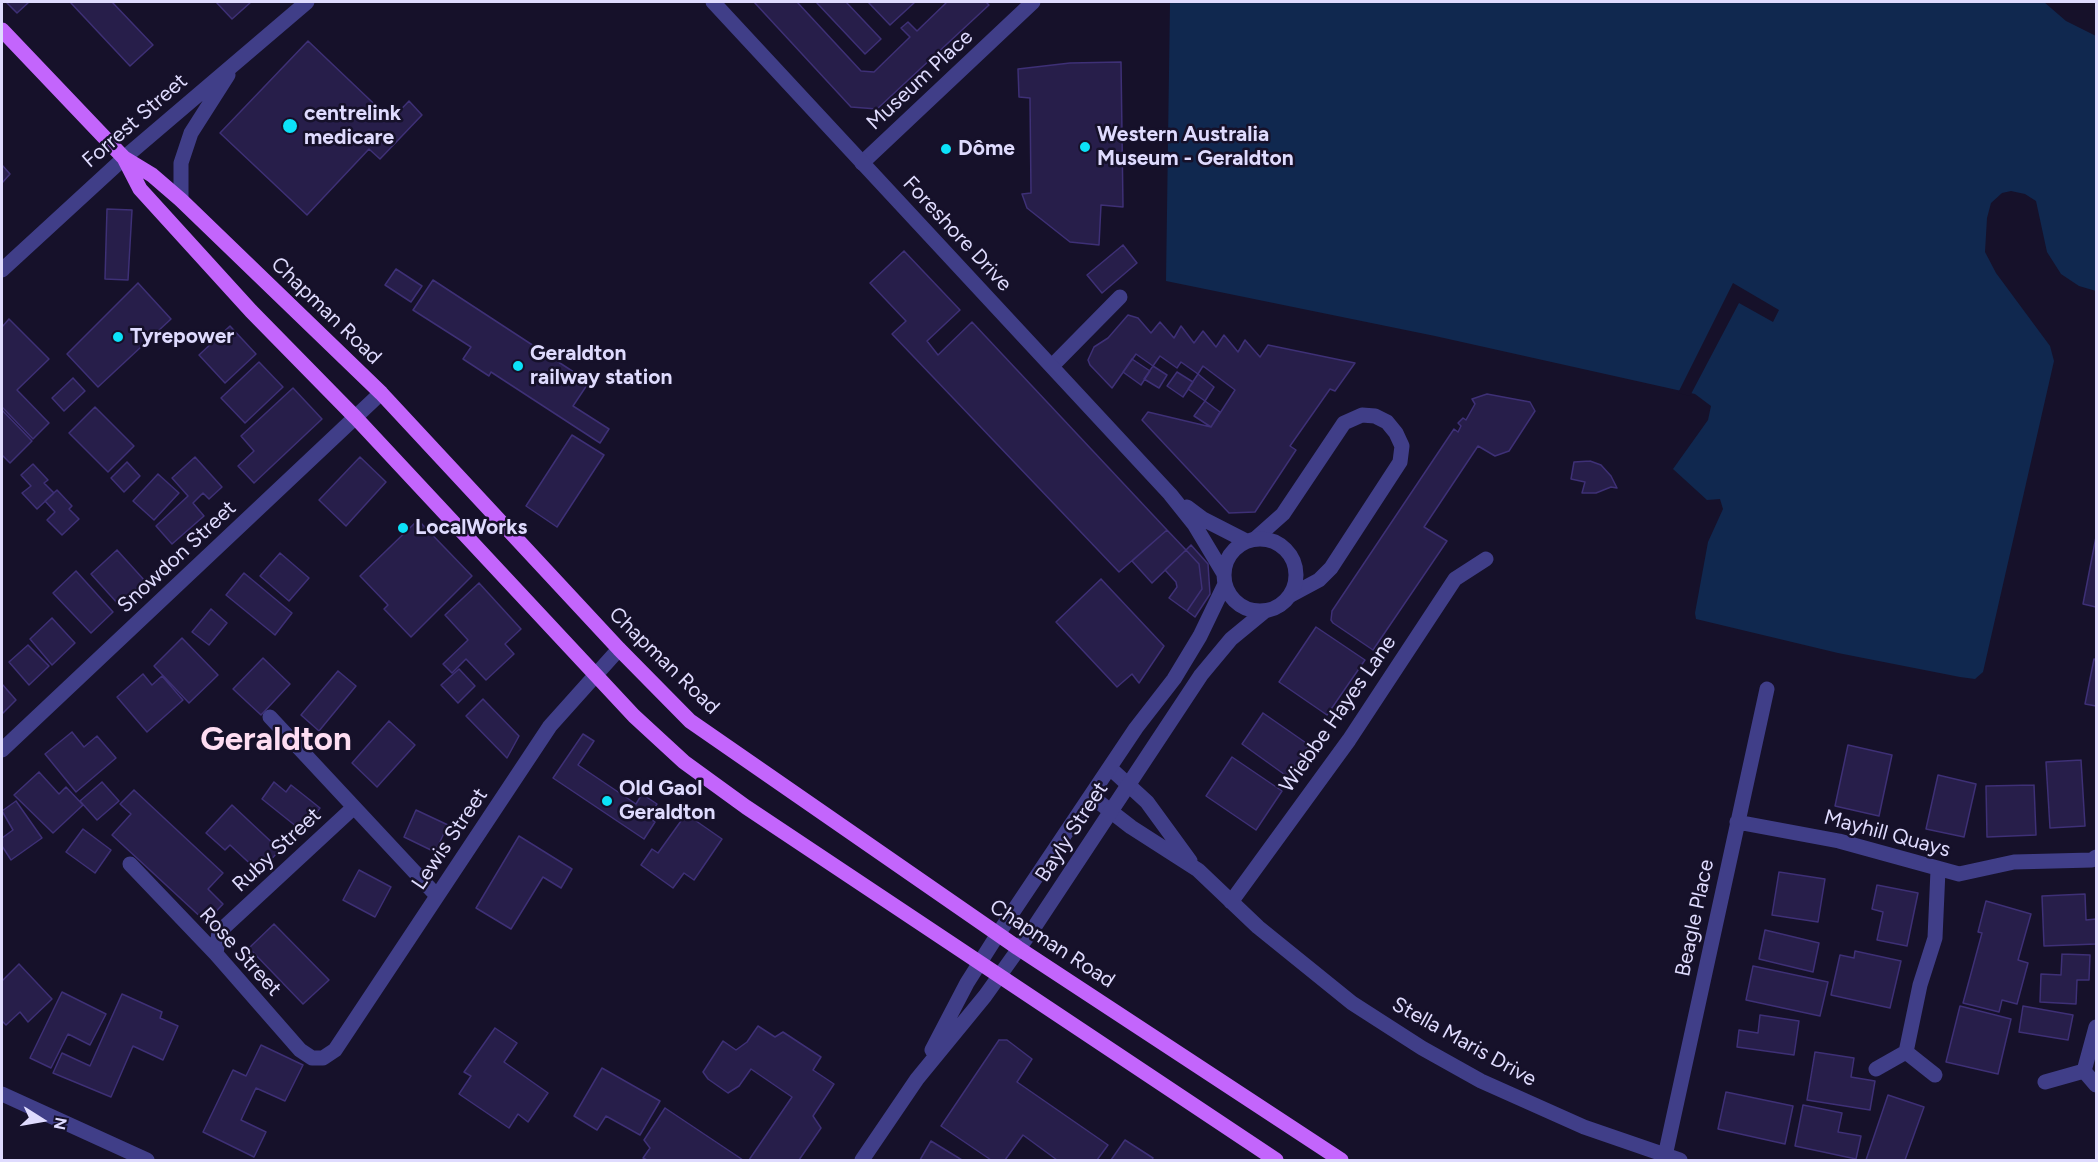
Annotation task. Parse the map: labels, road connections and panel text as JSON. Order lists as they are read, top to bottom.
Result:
{
  "streets": {
    "main road": ["Chapman Road"],
    "street": [
      "Museum Place",
      "Forrest Street",
      "Foreshore Drive",
      "Snowdon Street",
      "Wiebbe Hayes Lane",
      "Bayly Street",
      "Mayhill Quays",
      "Lewis Street",
      "Ruby Street",
      "Beagle Place",
      "Rose Street",
      "Stella Maris Drive"
    ]
  },
  "crossings": [
    ["Museum Place", "Foreshore Drive"],
    ["Forrest Street", "Chapman Road"],
    ["Foreshore Drive", "Bayly Street"],
    ["Chapman Road", "Snowdon Street"],
    ["Chapman Road", "Bayly Street"],
    ["Chapman Road", "Lewis Street"],
    ["Wiebbe Hayes Lane", "Stella Maris Drive"],
    ["Bayly Street", "Stella Maris Drive"],
    ["Mayhill Quays", "Beagle Place"],
    ["Lewis Street", "Rose Street"],
    ["Ruby Street", "Rose Street"],
    ["Beagle Place", "Stella Maris Drive"]
  ],
  "districts": ["Geraldton"],
  "places": [
    "centrelink medicare",
    "Western Australia Museum - Geraldton",
    "Dôme",
    "Tyrepower",
    "Geraldton railway station",
    "LocalWorks",
    "Old Gaol Geraldton"
  ],
  "north": "right"
}
